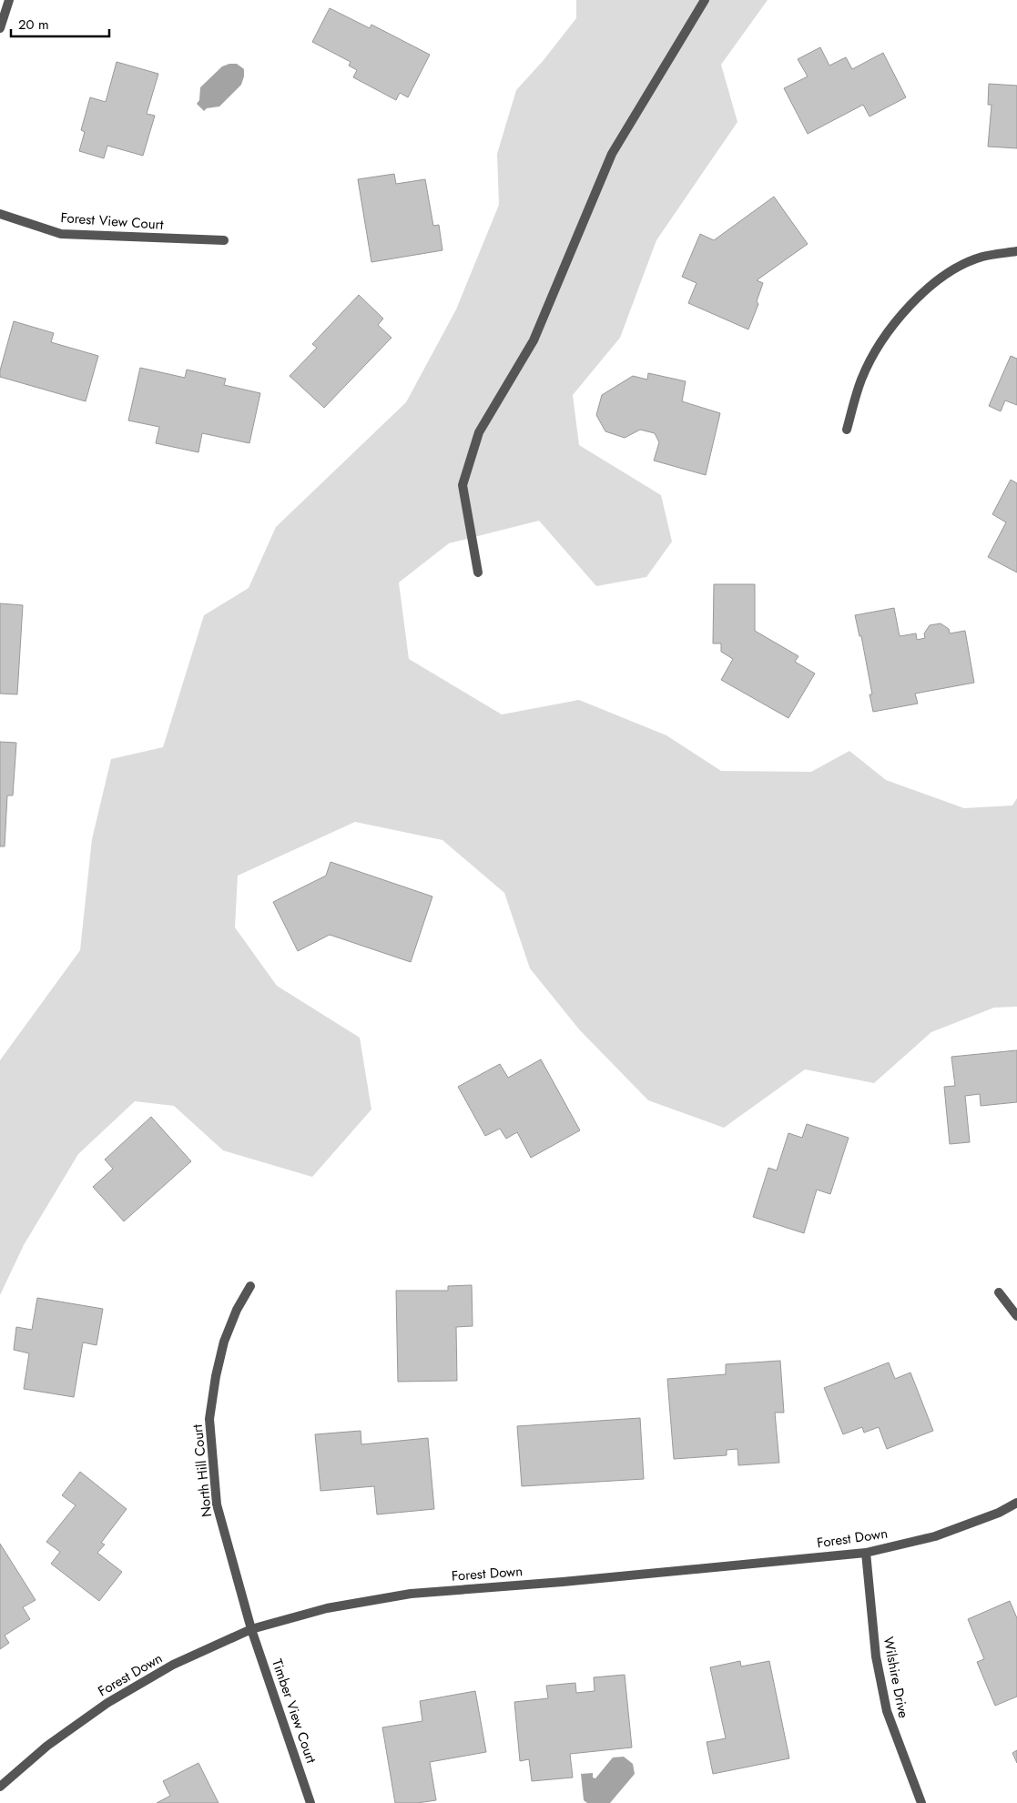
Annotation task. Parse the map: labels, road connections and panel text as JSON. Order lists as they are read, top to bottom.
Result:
{
  "streets": {
    "street": [
      "Forest View Court",
      "North Hill Court",
      "Forest Down",
      "Wilshire Drive",
      "Timber View Court"
    ]
  },
  "crossings": [
    ["North Hill Court", "Forest Down"],
    ["North Hill Court", "Timber View Court"],
    ["Forest Down", "Wilshire Drive"],
    ["Forest Down", "Timber View Court"]
  ],
  "scale_bar": "20 m"
}
